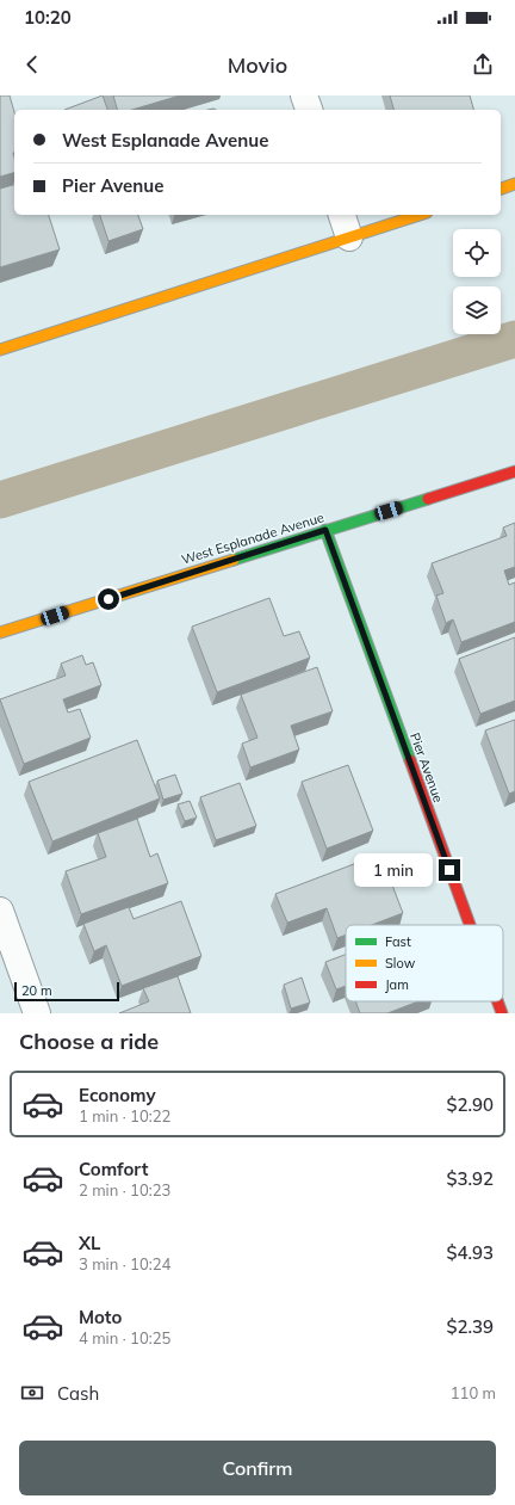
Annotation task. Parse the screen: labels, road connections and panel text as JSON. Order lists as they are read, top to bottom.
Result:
{
  "streets": {
    "main road": ["West Esplanade Avenue", "Pier Avenue"]
  },
  "crossings": [
    ["West Esplanade Avenue", "Pier Avenue"]
  ],
  "legend": ["Fast", "Slow", "Jam"],
  "scale_bar": "20 m",
  "page": {
    "status": "10:20",
    "header": "Movio",
    "banner": ["West Esplanade Avenue", "Pier Avenue"],
    "bubble": "1 min",
    "scale": "20 m",
    "heading": "Choose a ride",
    "list": [
      {
        "name": "Economy",
        "note": "1 min · 10:22",
        "value": "$2.90"
      },
      {
        "name": "Comfort",
        "note": "2 min · 10:23",
        "value": "$3.92"
      },
      {
        "name": "XL",
        "note": "3 min · 10:24",
        "value": "$4.93"
      },
      {
        "name": "Moto",
        "note": "4 min · 10:25",
        "value": "$2.39"
      }
    ],
    "pay": ["Cash", "110 m"],
    "buttons": "Confirm"
  }
}
